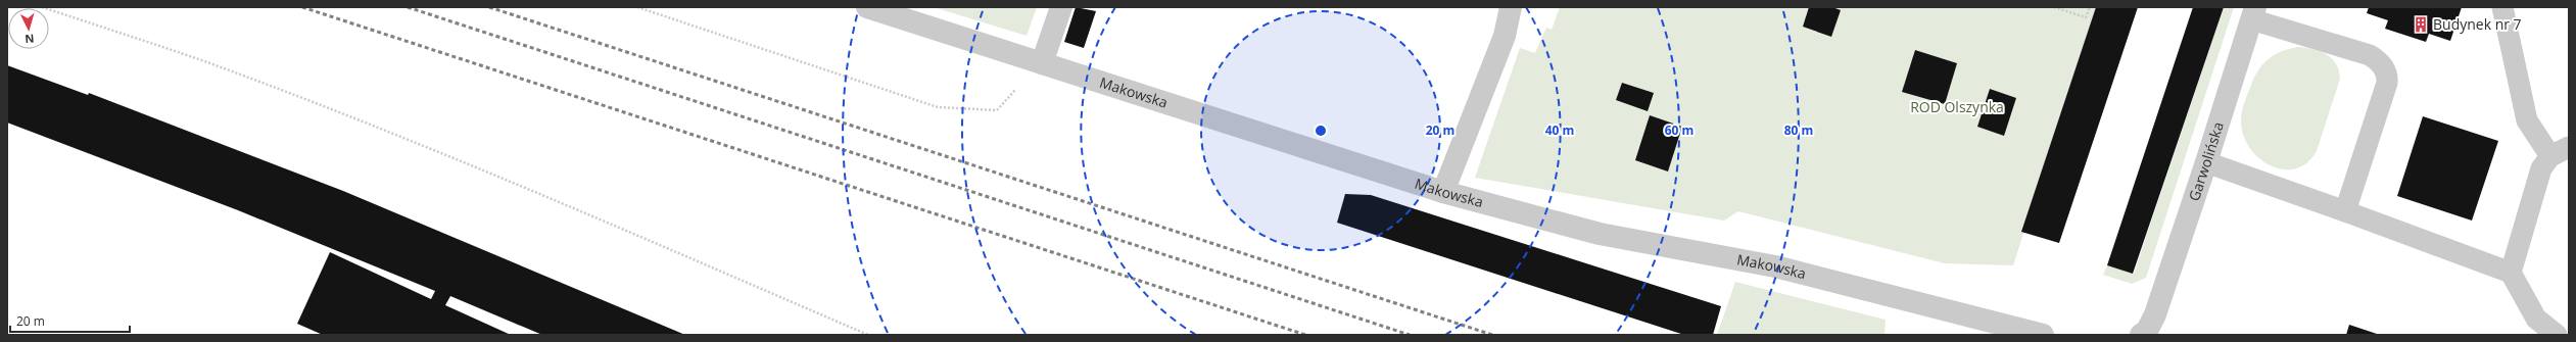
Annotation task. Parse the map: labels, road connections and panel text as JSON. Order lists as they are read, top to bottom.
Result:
{
  "streets": {
    "street": ["Makowska", "Garwolińska"]
  },
  "parks": ["ROD Olszynka"],
  "places": {
    "building": ["Budynek nr 7"]
  },
  "scale_bar": "20 m",
  "north": "bottom",
  "rings": [
    "20 m",
    "40 m",
    "60 m",
    "80 m"
  ]
}
